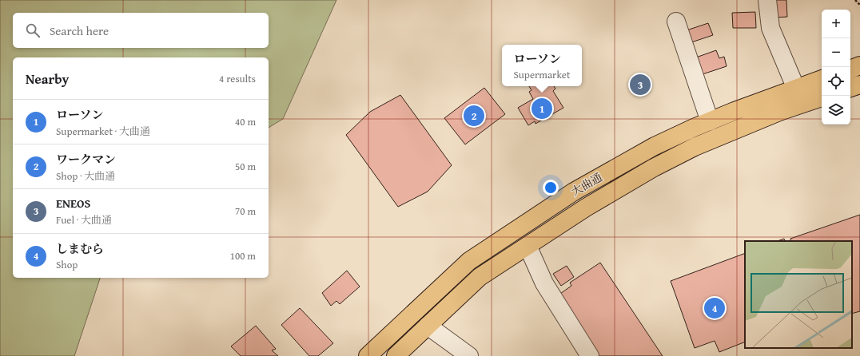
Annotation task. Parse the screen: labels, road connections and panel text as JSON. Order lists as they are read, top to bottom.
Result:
{
  "streets": {
    "main road": ["大曲通"]
  },
  "page": {
    "map_buttons": ["+", "−"],
    "search": "Search here",
    "popup": ["ローソン", "Supermarket"],
    "heading": ["Nearby", "4 results"],
    "pins": [
      "3",
      "1",
      "2",
      "4"
    ],
    "list": [
      {
        "mark": "1",
        "name": "ローソン",
        "note": "Supermarket · 大曲通",
        "value": "40 m"
      },
      {
        "mark": "2",
        "name": "ワークマン",
        "note": "Shop · 大曲通",
        "value": "50 m"
      },
      {
        "mark": "3",
        "name": "ENEOS",
        "note": "Fuel · 大曲通",
        "value": "70 m"
      },
      {
        "mark": "4",
        "name": "しまむら",
        "note": "Shop",
        "value": "100 m"
      }
    ]
  }
}
